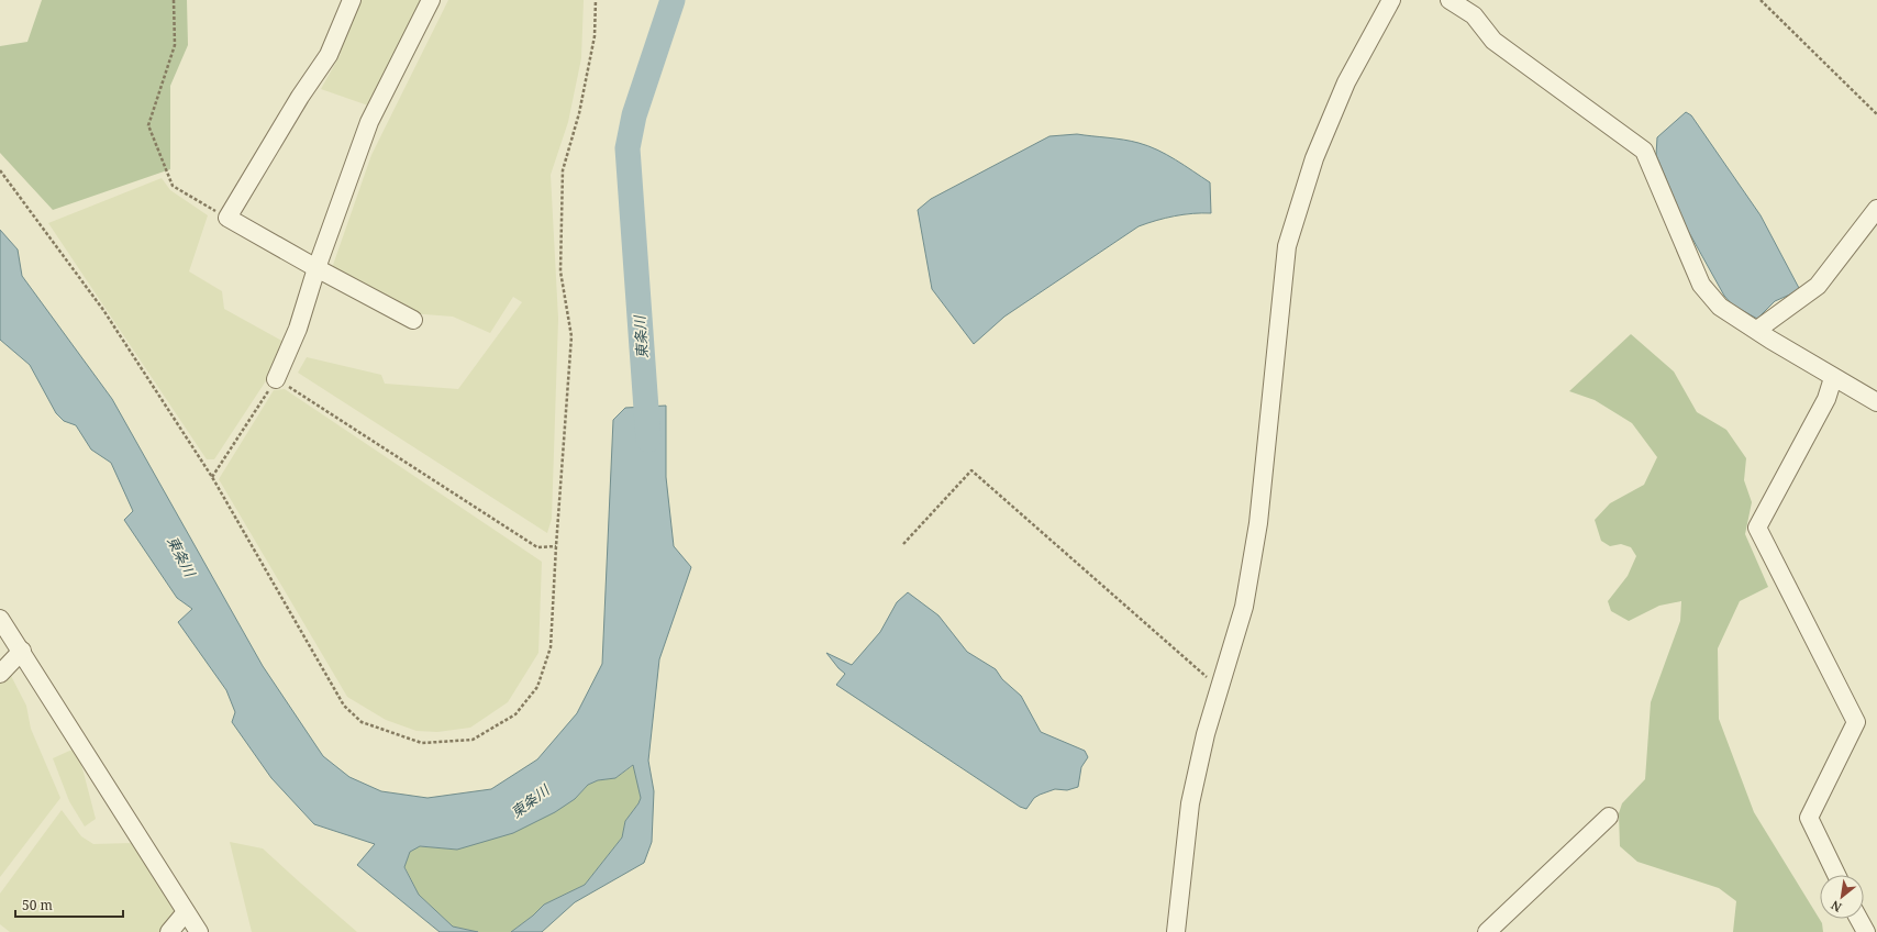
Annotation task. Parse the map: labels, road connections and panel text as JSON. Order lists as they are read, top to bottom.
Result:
{
  "water": ["東条川"],
  "scale_bar": "50 m",
  "north": "bottom left"
}
